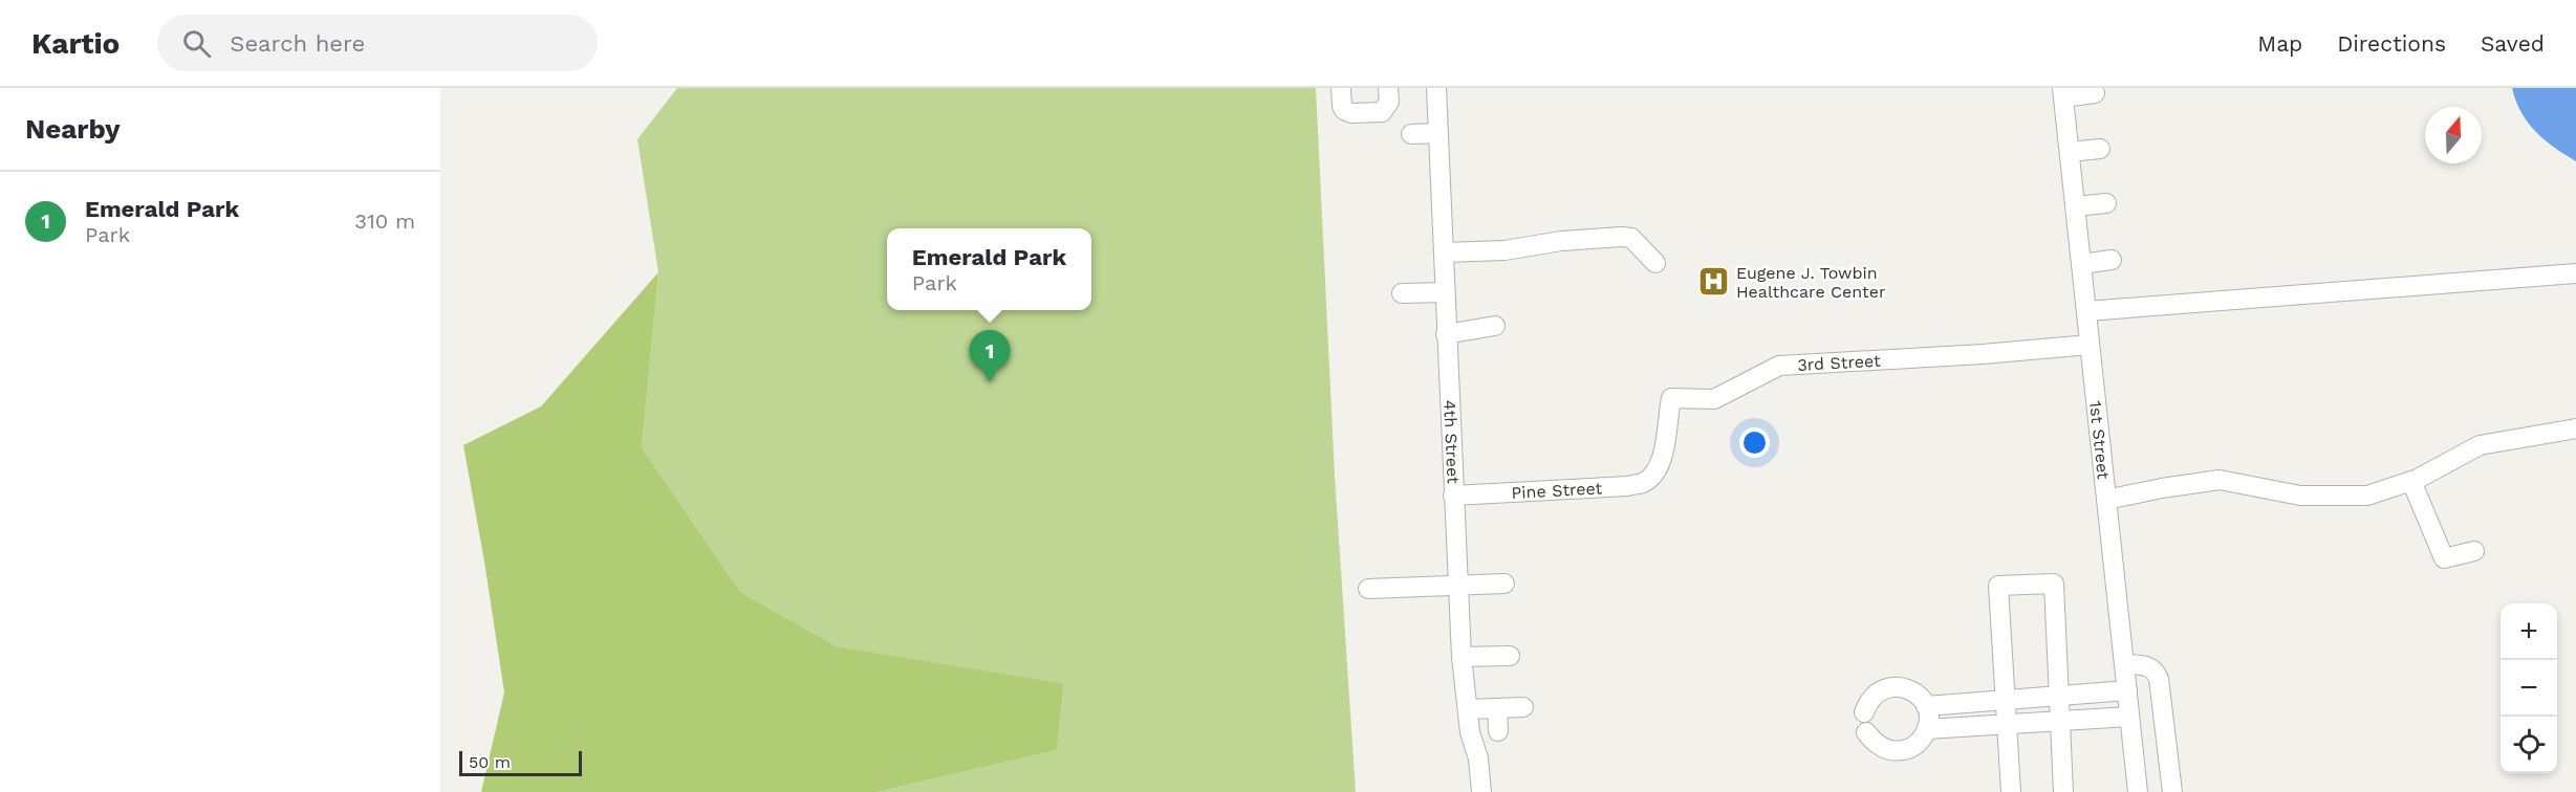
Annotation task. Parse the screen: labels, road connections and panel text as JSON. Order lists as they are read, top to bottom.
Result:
{
  "streets": {
    "street": [
      "3rd Street",
      "1st Street",
      "4th Street",
      "Pine Street"
    ]
  },
  "crossings": [
    ["3rd Street", "1st Street"],
    ["3rd Street", "Pine Street"],
    ["4th Street", "Pine Street"]
  ],
  "places": {
    "hospital": ["Eugene J. Towbin Healthcare Center"]
  },
  "scale_bar": "50 m",
  "north": "top",
  "page": {
    "header": "Kartio",
    "search": "Search here",
    "nav": ["Map", "Directions", "Saved"],
    "heading": "Nearby",
    "list": [
      {
        "mark": "1",
        "name": "Emerald Park",
        "note": "Park",
        "value": "310 m"
      }
    ],
    "popup": ["Emerald Park", "Park"],
    "pins": "1",
    "map_buttons": ["+", "−"],
    "scale": "50 m"
  }
}
